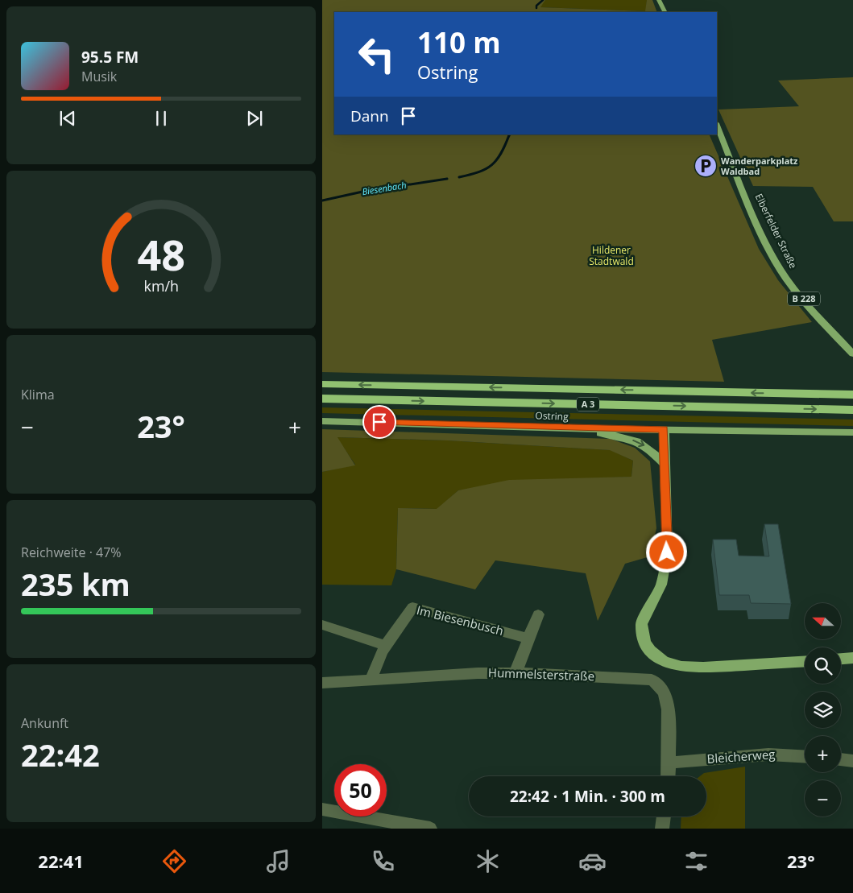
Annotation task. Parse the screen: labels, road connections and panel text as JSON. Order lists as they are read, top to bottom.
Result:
{
  "streets": {
    "highway": ["A 3"],
    "main road": ["Elberfelder Straße", "B 228", "Ostring"],
    "street": ["Im Biesenbusch", "Hummelsterstraße", "Bleicherweg"]
  },
  "crossings": [
    ["Im Biesenbusch", "Hummelsterstraße"],
    ["Hummelsterstraße", "Bleicherweg"]
  ],
  "water": ["Biesenbach"],
  "parks": ["Hildener Stadtwald"],
  "places": {
    "parking": ["Wanderparkplatz Waldbad"]
  },
  "north": "left",
  "page": {
    "turn": ["110 m", "Ostring"],
    "song": ["95.5 FM", "Musik"],
    "then": "Dann",
    "tile": [
      "Klima",
      ["Reichweite · 47%", "235 km"],
      ["Ankunft", "22:42"]
    ],
    "heat": ["−", "23°", "+"],
    "map_buttons": ["+", "−"],
    "limit": "50",
    "trip": "22:42 · 1 Min. · 300 m",
    "tabs": ["22:41", "23°"],
    "gauge": ["48", "km/h"]
  }
}
